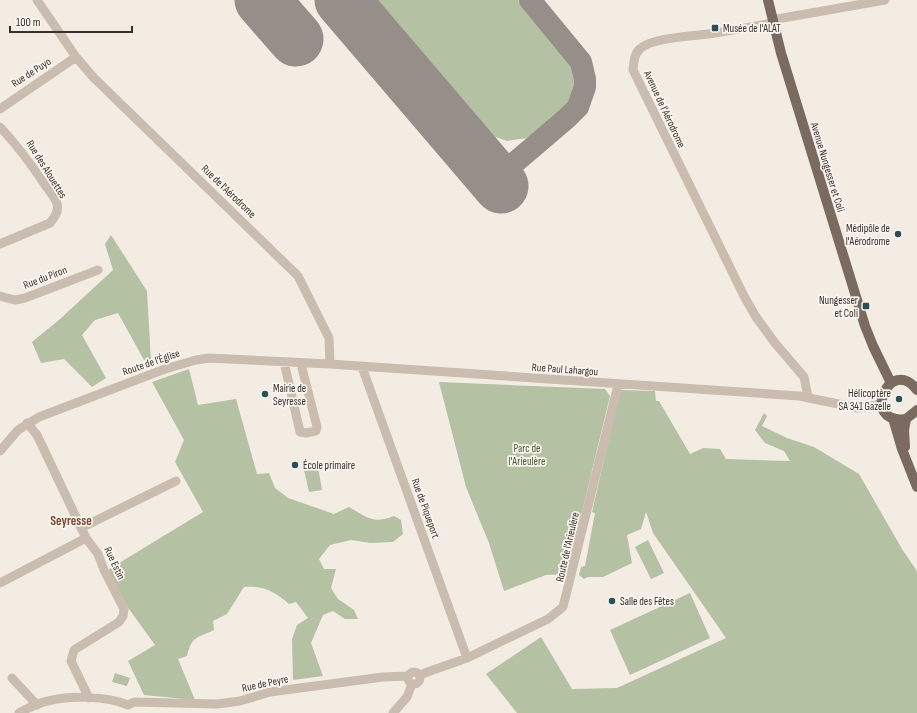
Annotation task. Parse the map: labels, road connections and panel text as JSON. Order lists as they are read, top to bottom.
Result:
{
  "streets": {
    "main road": ["Avenue Nungesser et Coli"],
    "street": [
      "Rue de Puyo",
      "Avenue de l'Aérodrome",
      "Rue des Alouettes",
      "Rue de l'Aérodrome",
      "Rue du Piron",
      "Route de l'Église",
      "Rue Paul Lahargou",
      "Rue de Piqueport",
      "Route de l'Arieulère",
      "Rue Estin",
      "Rue de Peyre"
    ]
  },
  "crossings": [
    ["Rue de Puyo", "Rue de l'Aérodrome"],
    ["Avenue de l'Aérodrome", "Avenue Nungesser et Coli"],
    ["Avenue de l'Aérodrome", "Rue Paul Lahargou"],
    ["Rue de l'Aérodrome", "Route de l'Église"],
    ["Rue de l'Aérodrome", "Rue Paul Lahargou"],
    ["Route de l'Église", "Rue Paul Lahargou"],
    ["Route de l'Église", "Rue Estin"],
    ["Rue Paul Lahargou", "Rue de Piqueport"],
    ["Rue Paul Lahargou", "Route de l'Arieulère"],
    ["Rue de Piqueport", "Route de l'Arieulère"],
    ["Rue de Piqueport", "Rue de Peyre"],
    ["Route de l'Arieulère", "Rue de Peyre"]
  ],
  "districts": ["Seyresse"],
  "parks": ["Parc de l'Arieulère"],
  "places": {
    "transit": ["Musée de l'ALAT", "Nungesser et Coli"],
    "other": [
      "Médipôle de l'Aérodrome",
      "Mairie de Seyresse",
      "Hélicoptère SA 341 Gazelle",
      "École primaire",
      "Salle des Fêtes"
    ]
  },
  "scale_bar": "100 m"
}
